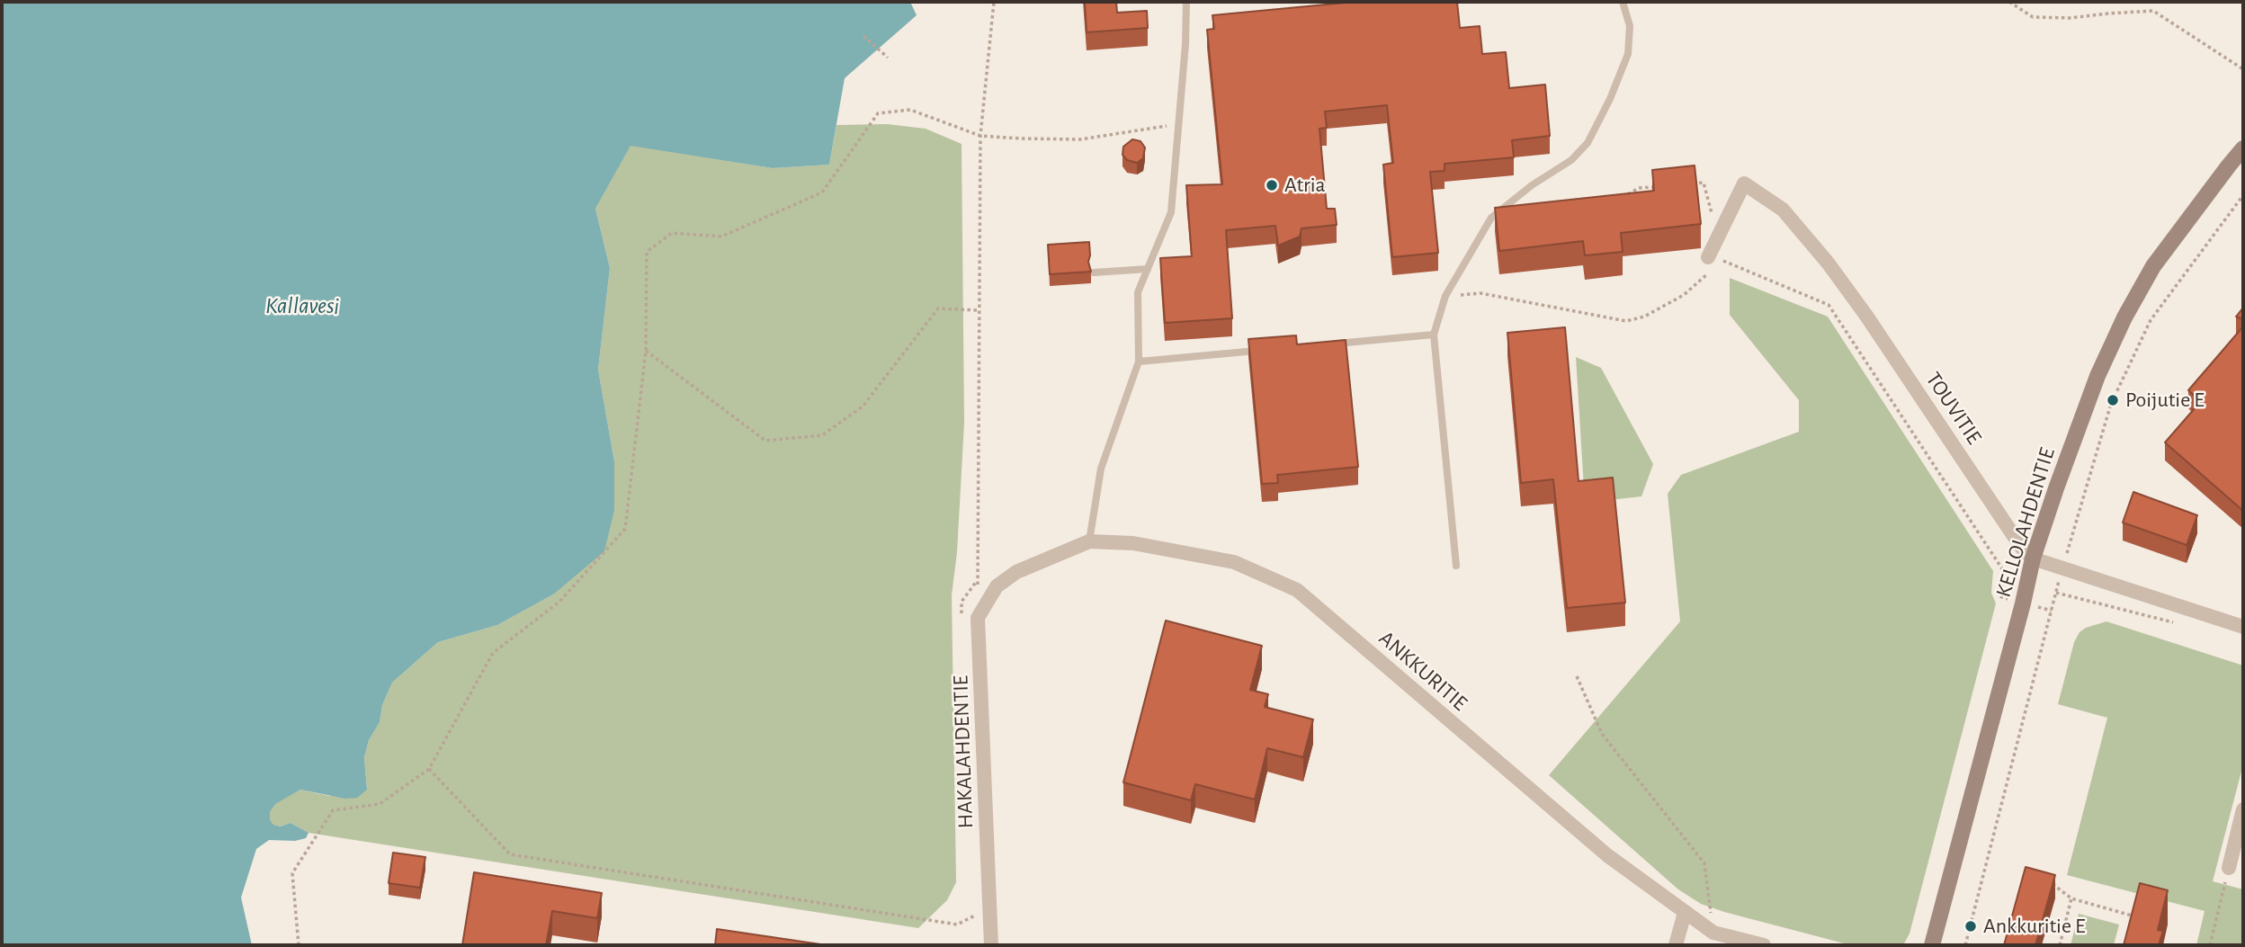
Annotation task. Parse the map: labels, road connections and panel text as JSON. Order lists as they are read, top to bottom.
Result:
{
  "streets": {
    "street": [
      "TOUVITIE",
      "KELLOLAHDENTIE",
      "ANKKURITIE",
      "HAKALAHDENTIE"
    ]
  },
  "crossings": [
    ["TOUVITIE", "KELLOLAHDENTIE"],
    ["ANKKURITIE", "HAKALAHDENTIE"]
  ],
  "water": ["Kallavesi"],
  "places": ["Atria", "Poijutie E", "Ankkuritie E"]
}
